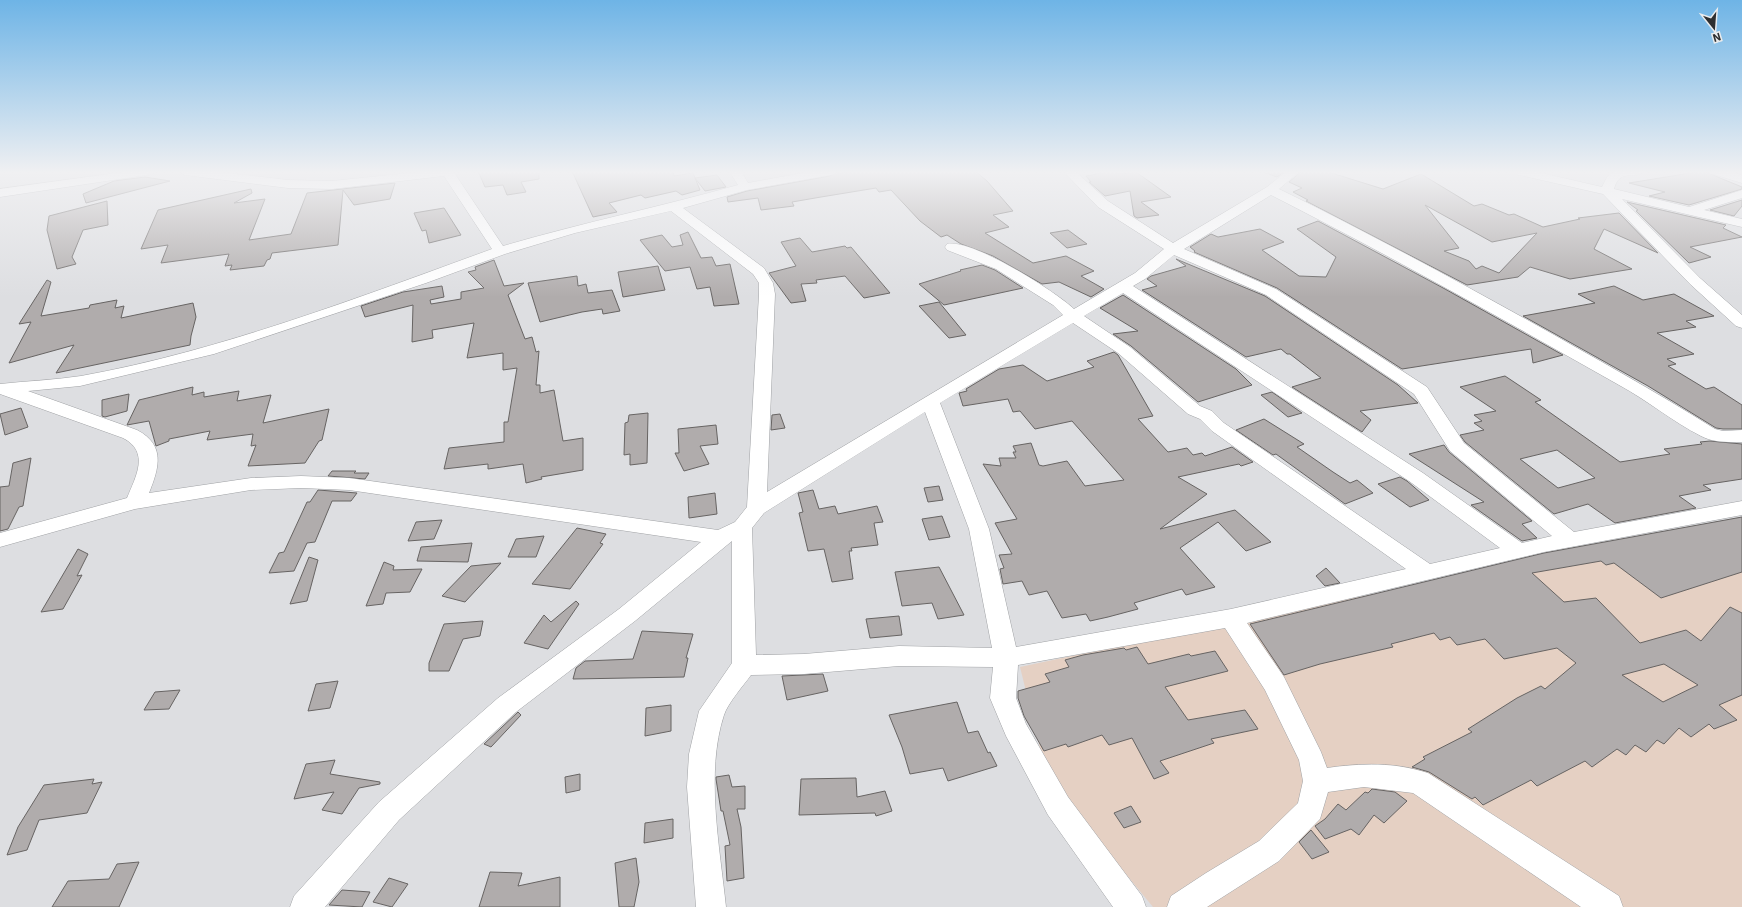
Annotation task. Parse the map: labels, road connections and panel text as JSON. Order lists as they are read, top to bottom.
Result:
{
  "north": "bottom"
}
